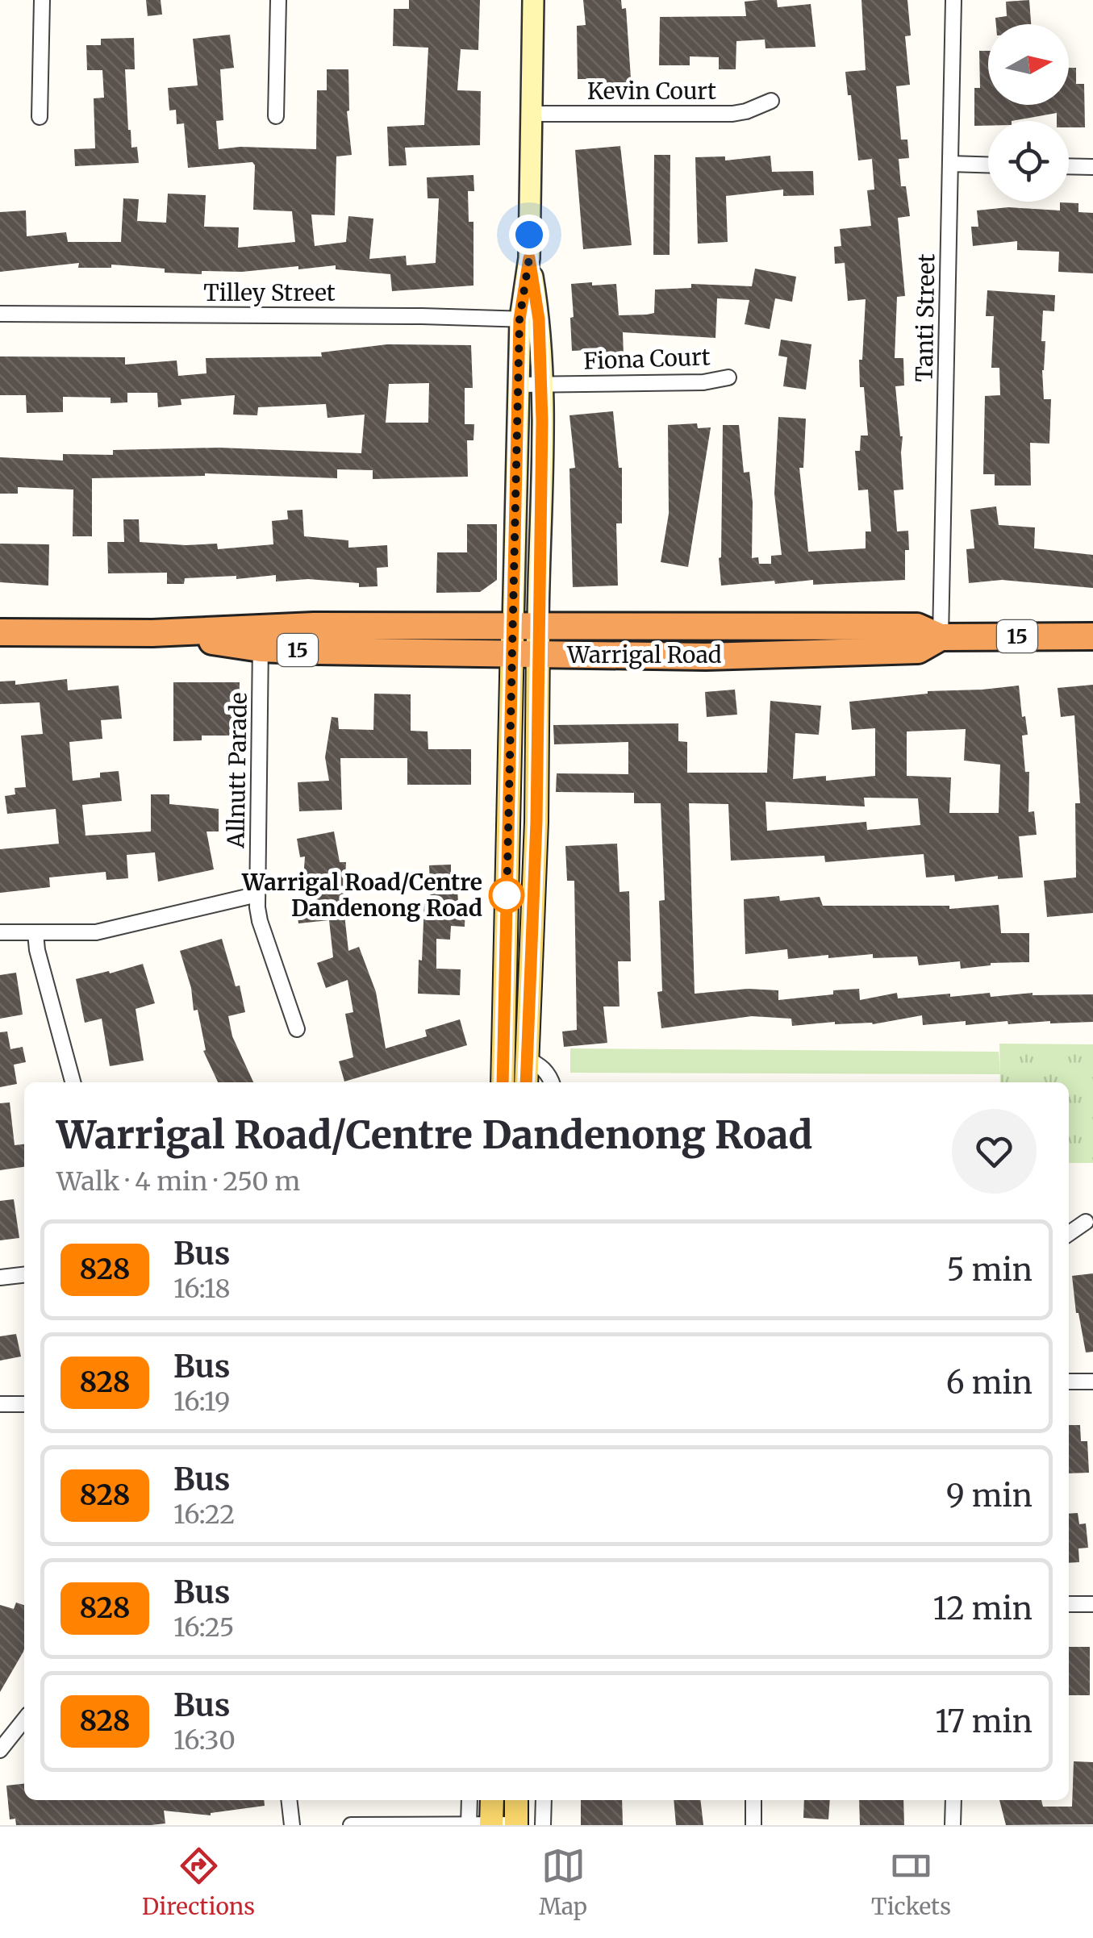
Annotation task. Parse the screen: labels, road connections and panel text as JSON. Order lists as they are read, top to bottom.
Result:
{
  "streets": {
    "highway": ["15", "Warrigal Road"],
    "street": [
      "Kevin Court",
      "Tilley Street",
      "Tanti Street",
      "Fiona Court",
      "Allnutt Parade"
    ]
  },
  "crossings": [
    ["Tanti Street", "Warrigal Road"],
    ["Warrigal Road", "Allnutt Parade"]
  ],
  "places": ["Warrigal Road/Centre Dandenong Road"],
  "lines": ["bus line 828"],
  "north": "right",
  "page": {
    "heading": ["Warrigal Road/Centre Dandenong Road", "Walk · 4 min · 250 m"],
    "list": [
      {
        "mark": "828",
        "name": "Bus",
        "note": "16:18",
        "value": "5 min"
      },
      {
        "mark": "828",
        "name": "Bus",
        "note": "16:19",
        "value": "6 min"
      },
      {
        "mark": "828",
        "name": "Bus",
        "note": "16:22",
        "value": "9 min"
      },
      {
        "mark": "828",
        "name": "Bus",
        "note": "16:25",
        "value": "12 min"
      },
      {
        "mark": "828",
        "name": "Bus",
        "note": "16:30",
        "value": "17 min"
      }
    ],
    "tabs": ["Directions", "Map", "Tickets"]
  }
}
